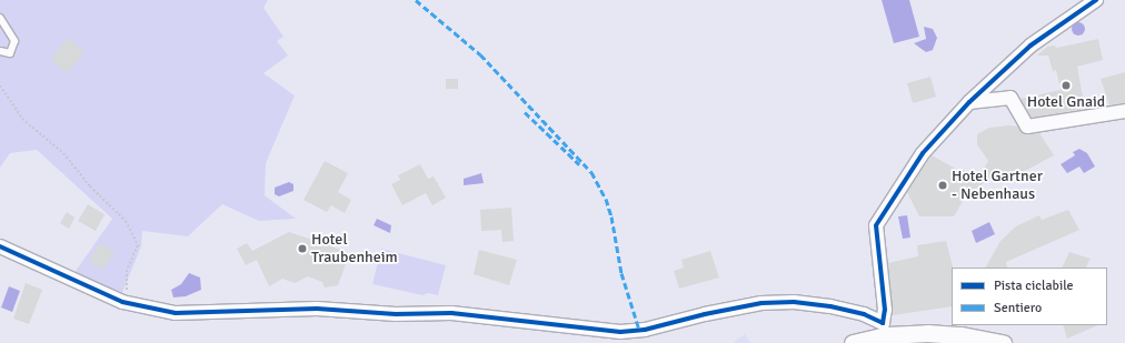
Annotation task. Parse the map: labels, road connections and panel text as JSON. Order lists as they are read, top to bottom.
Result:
{
  "places": ["Hotel Gnaid", "Hotel Gartner - Nebenhaus", "Hotel Traubenheim"],
  "legend": ["Pista ciclabile", "Sentiero"]
}
